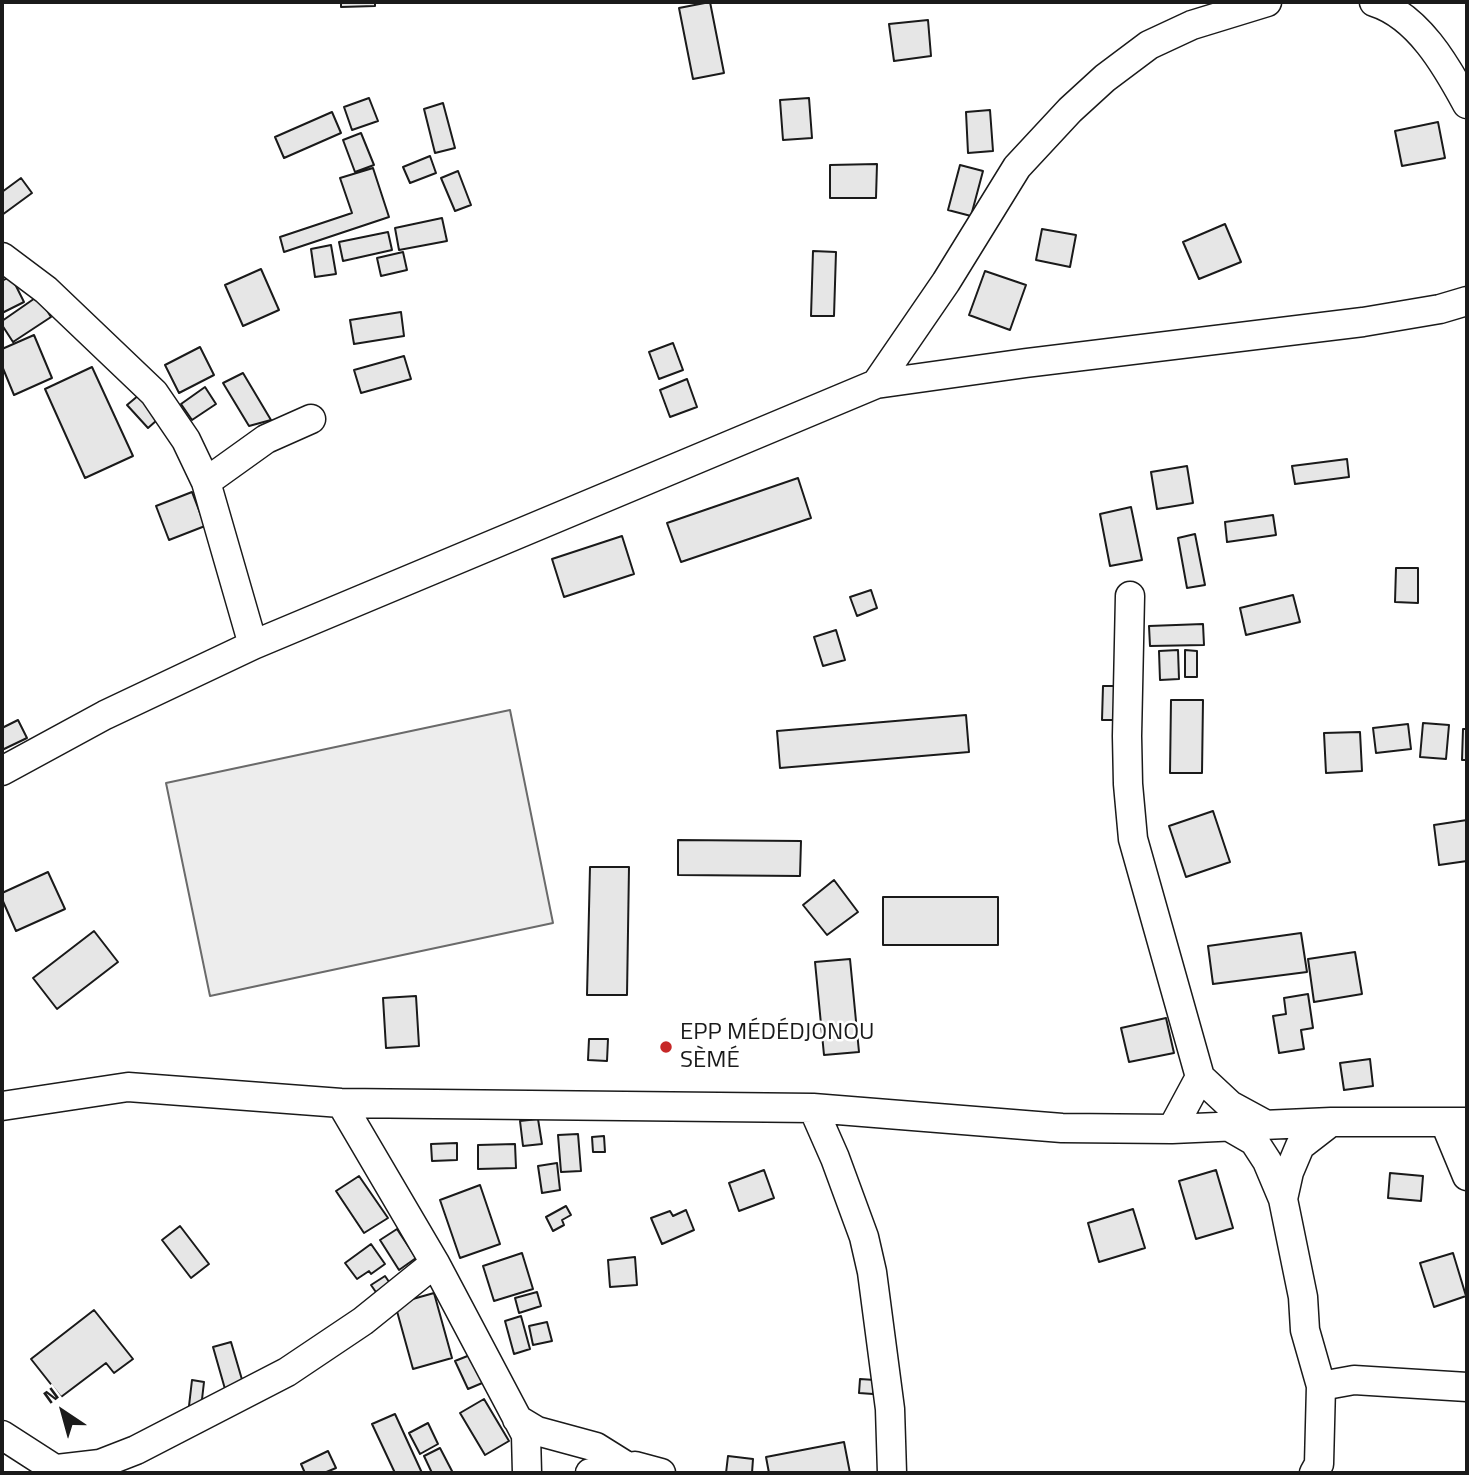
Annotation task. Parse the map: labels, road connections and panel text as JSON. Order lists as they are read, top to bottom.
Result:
{
  "places": ["EPP MÉDÉDJONOU SÈMÉ"],
  "north": "top left"
}
